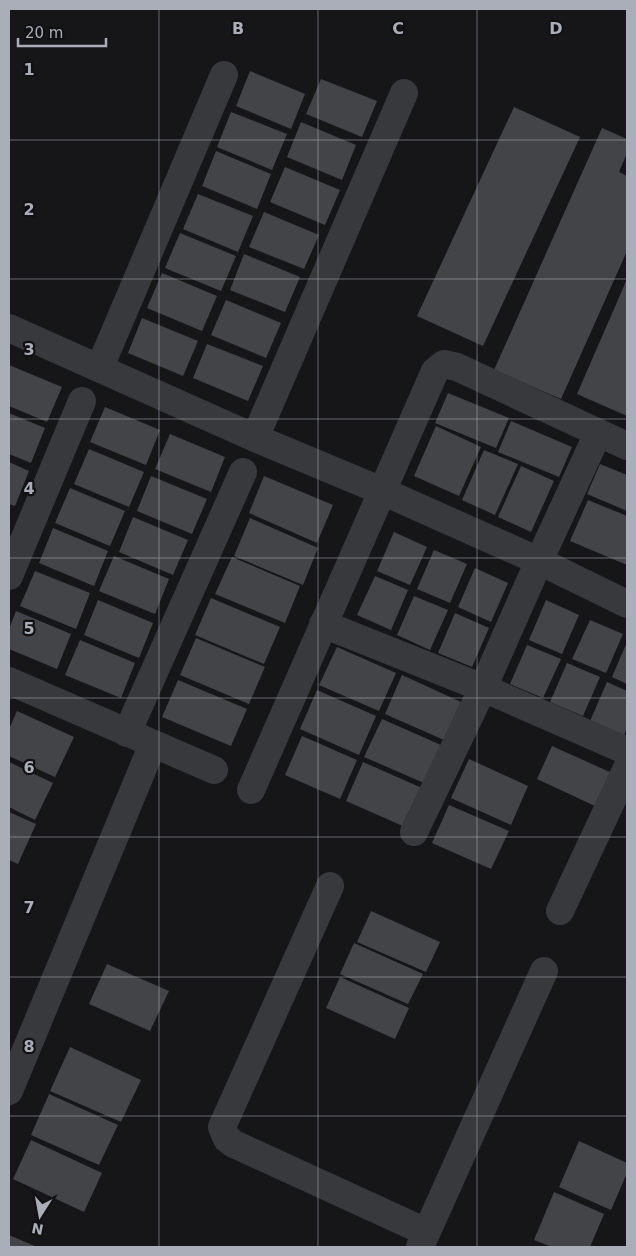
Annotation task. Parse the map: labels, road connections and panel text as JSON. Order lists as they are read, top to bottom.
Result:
{
  "scale_bar": "20 m",
  "north": "bottom",
  "grid": {
    "columns": ["B", "C", "D"],
    "rows": [
      "1",
      "2",
      "3",
      "4",
      "5",
      "6",
      "7",
      "8"
    ]
  }
}
